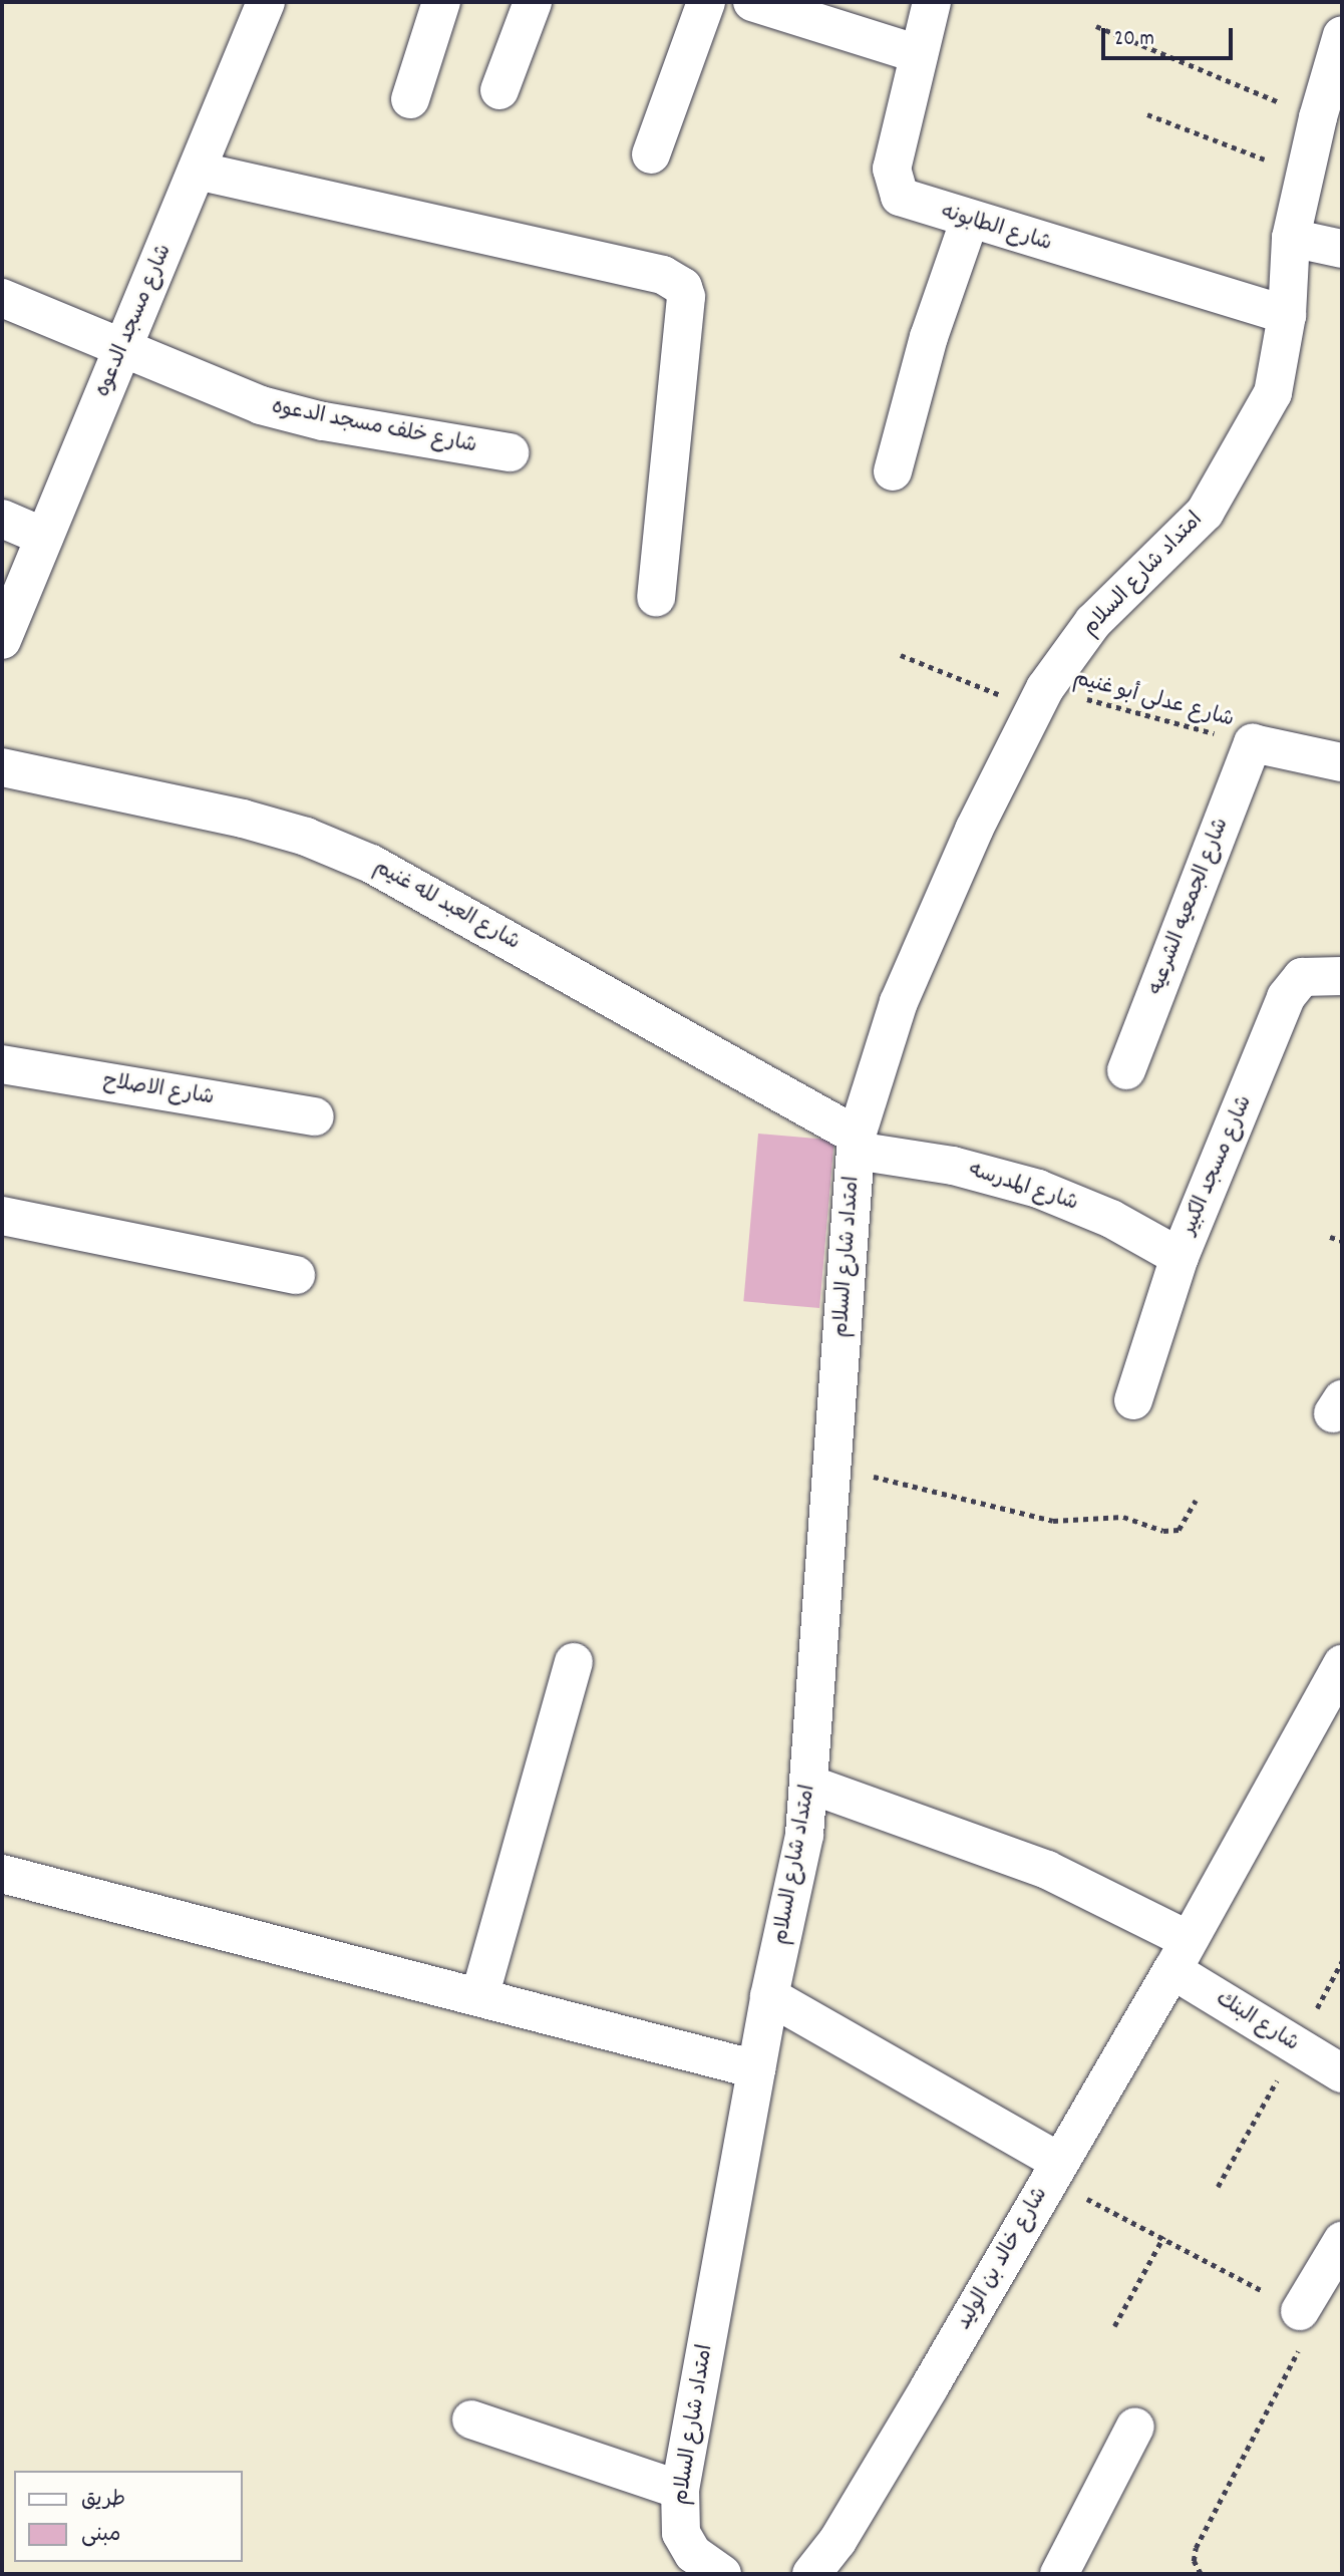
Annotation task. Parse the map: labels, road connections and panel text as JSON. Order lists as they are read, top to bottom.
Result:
{
  "streets": {
    "street": [
      "شارع الطابونه",
      "شارع مسجد الدعوه",
      "شارع خلف مسجد الدعوه",
      "امتداد شارع السلام",
      "شارع العبد لله غنيم",
      "شارع الجمعيه الشرعيه",
      "شارع الاصلاح",
      "شارع مسجد الكبير",
      "شارع المدرسه",
      "شارع البنك",
      "شارع خالد بن الوليد"
    ],
    "path": ["شارع عدلى أبو غنيم"]
  },
  "crossings": [
    ["شارع الطابونه", "امتداد شارع السلام"],
    ["شارع مسجد الدعوه", "شارع خلف مسجد الدعوه"],
    ["امتداد شارع السلام", "شارع عدلى أبو غنيم"],
    ["امتداد شارع السلام", "شارع العبد لله غنيم"],
    ["امتداد شارع السلام", "شارع المدرسه"],
    ["شارع عدلى أبو غنيم", "شارع الجمعيه الشرعيه"],
    ["شارع العبد لله غنيم", "شارع المدرسه"],
    ["شارع مسجد الكبير", "شارع المدرسه"],
    ["شارع البنك", "شارع خالد بن الوليد"]
  ],
  "legend": ["طريق", "مبنى"],
  "scale_bar": "20 m"
}
